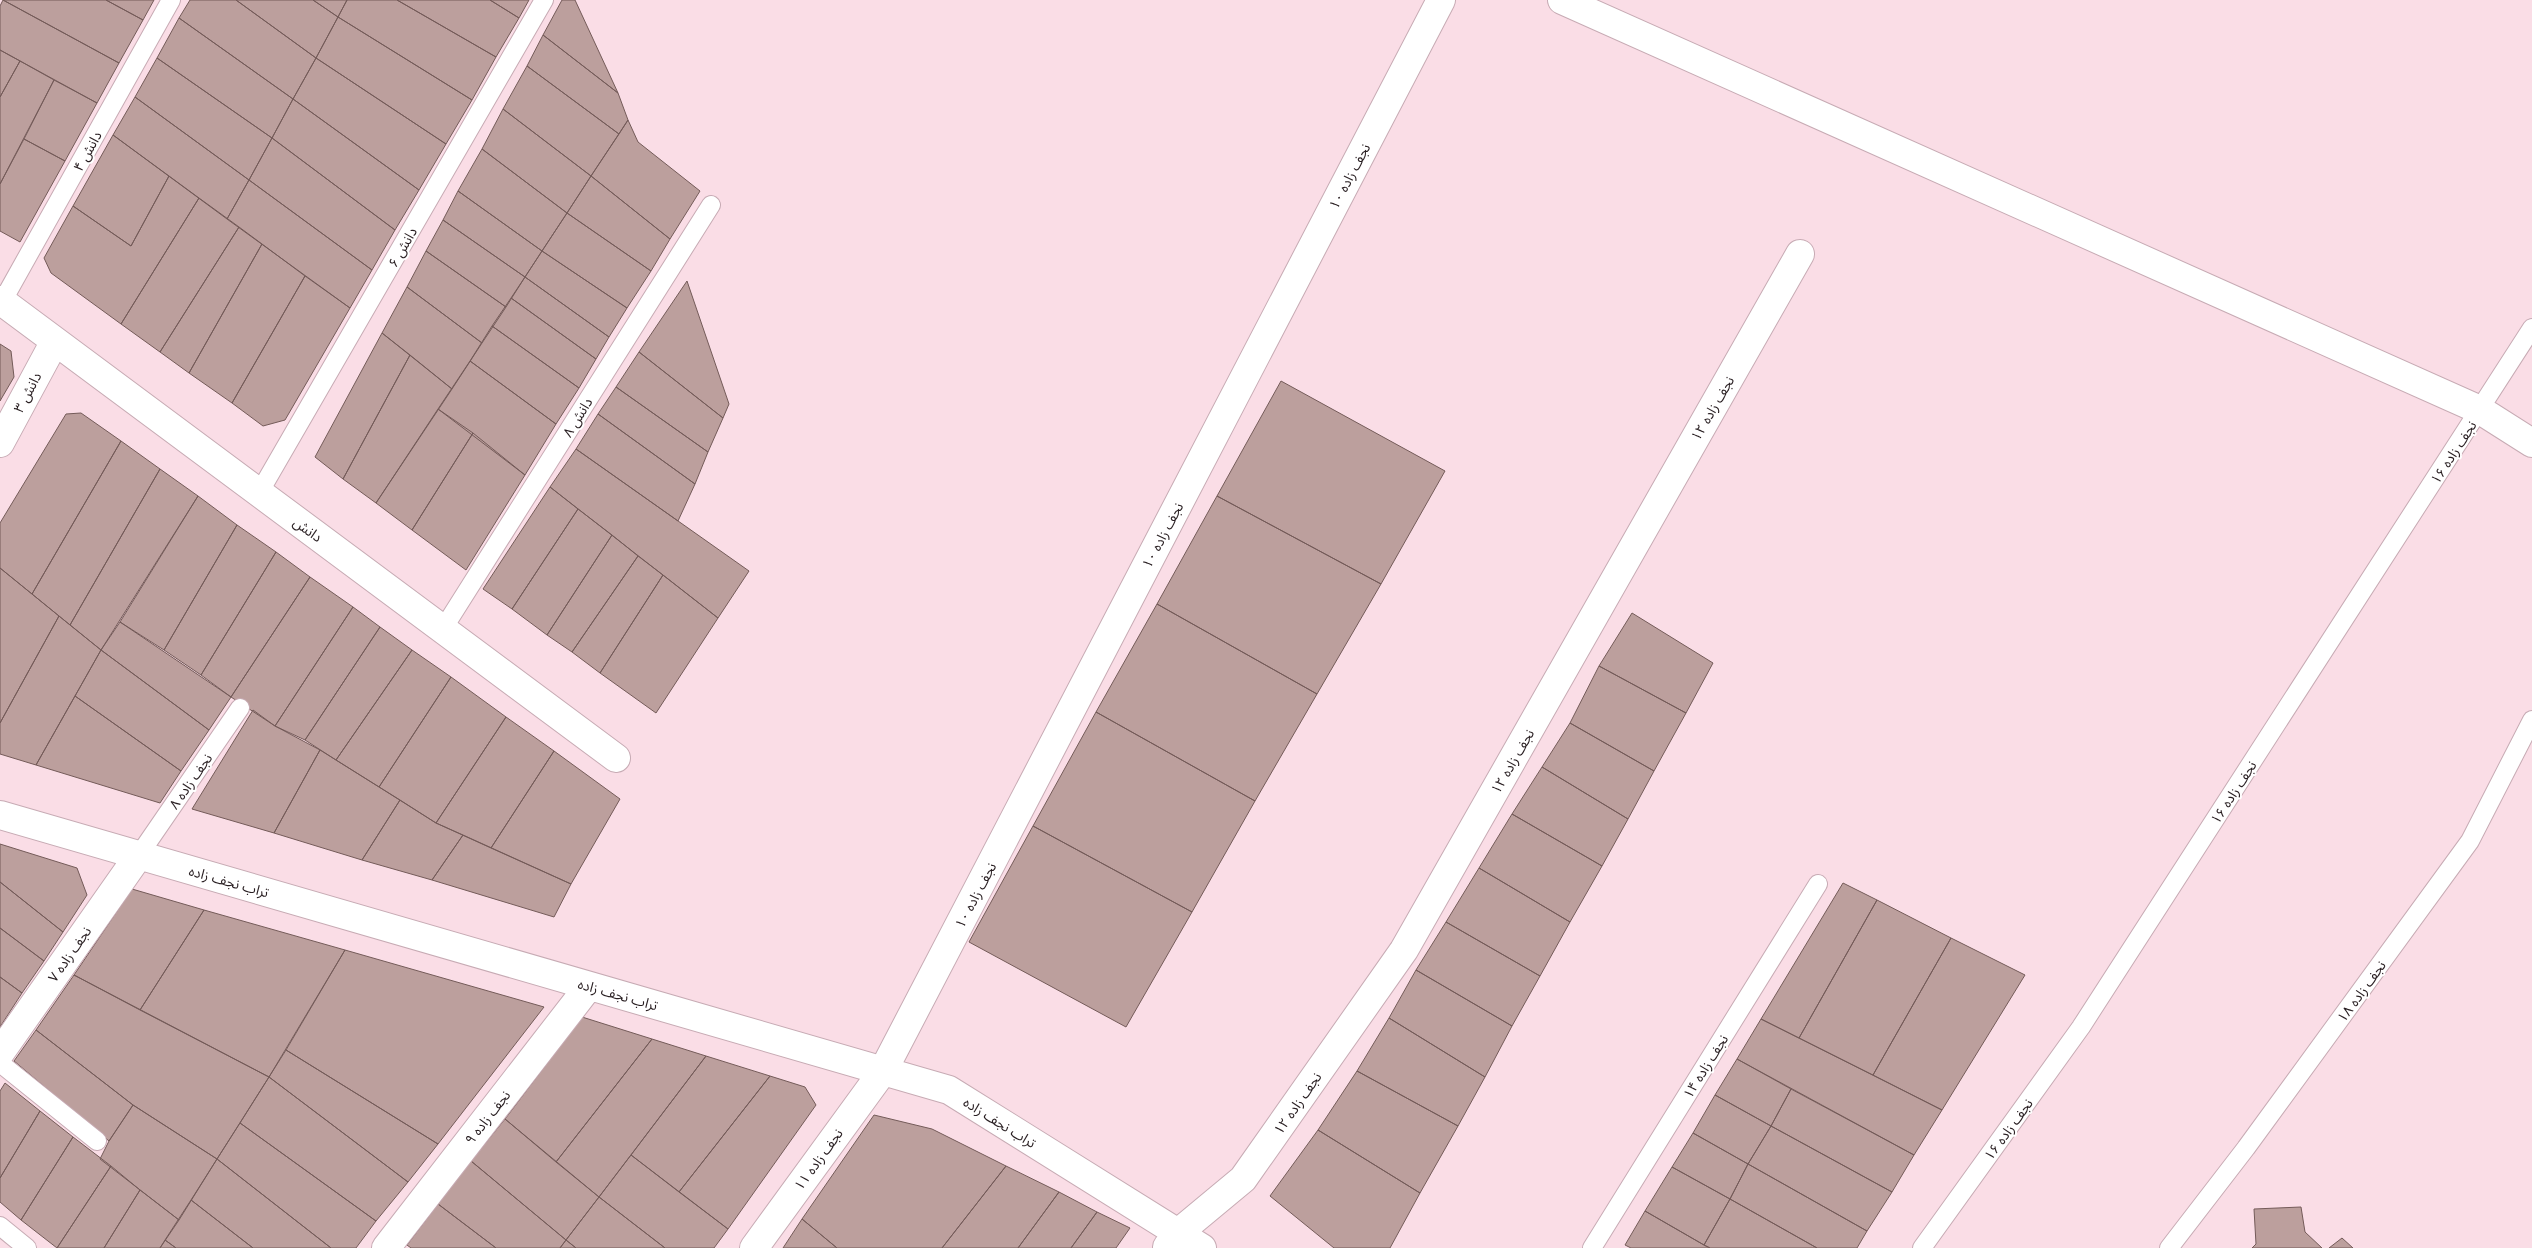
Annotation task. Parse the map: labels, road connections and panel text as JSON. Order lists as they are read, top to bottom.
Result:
{
  "streets": {
    "street": [
      "نجف زاده ۱۰",
      "دانش ۳",
      "نجف زاده ۱۲",
      "دانش",
      "تراب نجف زاده",
      "نجف زاده ۷",
      "نجف زاده ۹",
      "نجف زاده ۱۱"
    ],
    "lane": [
      "دانش ۴",
      "دانش ۶",
      "دانش ۸",
      "نجف زاده ۱۶",
      "نجف زاده ۸",
      "نجف زاده ۱۸",
      "نجف زاده ۱۴"
    ]
  },
  "crossings": [
    ["دانش ۴", "دانش"],
    ["نجف زاده ۱۰", "تراب نجف زاده"],
    ["نجف زاده ۱۰", "نجف زاده ۱۱"],
    ["دانش ۶", "دانش"],
    ["دانش ۳", "دانش"],
    ["نجف زاده ۱۲", "تراب نجف زاده"],
    ["دانش ۸", "دانش"],
    ["نجف زاده ۸", "تراب نجف زاده"],
    ["نجف زاده ۸", "نجف زاده ۷"],
    ["تراب نجف زاده", "نجف زاده ۷"],
    ["تراب نجف زاده", "نجف زاده ۹"],
    ["تراب نجف زاده", "نجف زاده ۱۱"]
  ]
}
